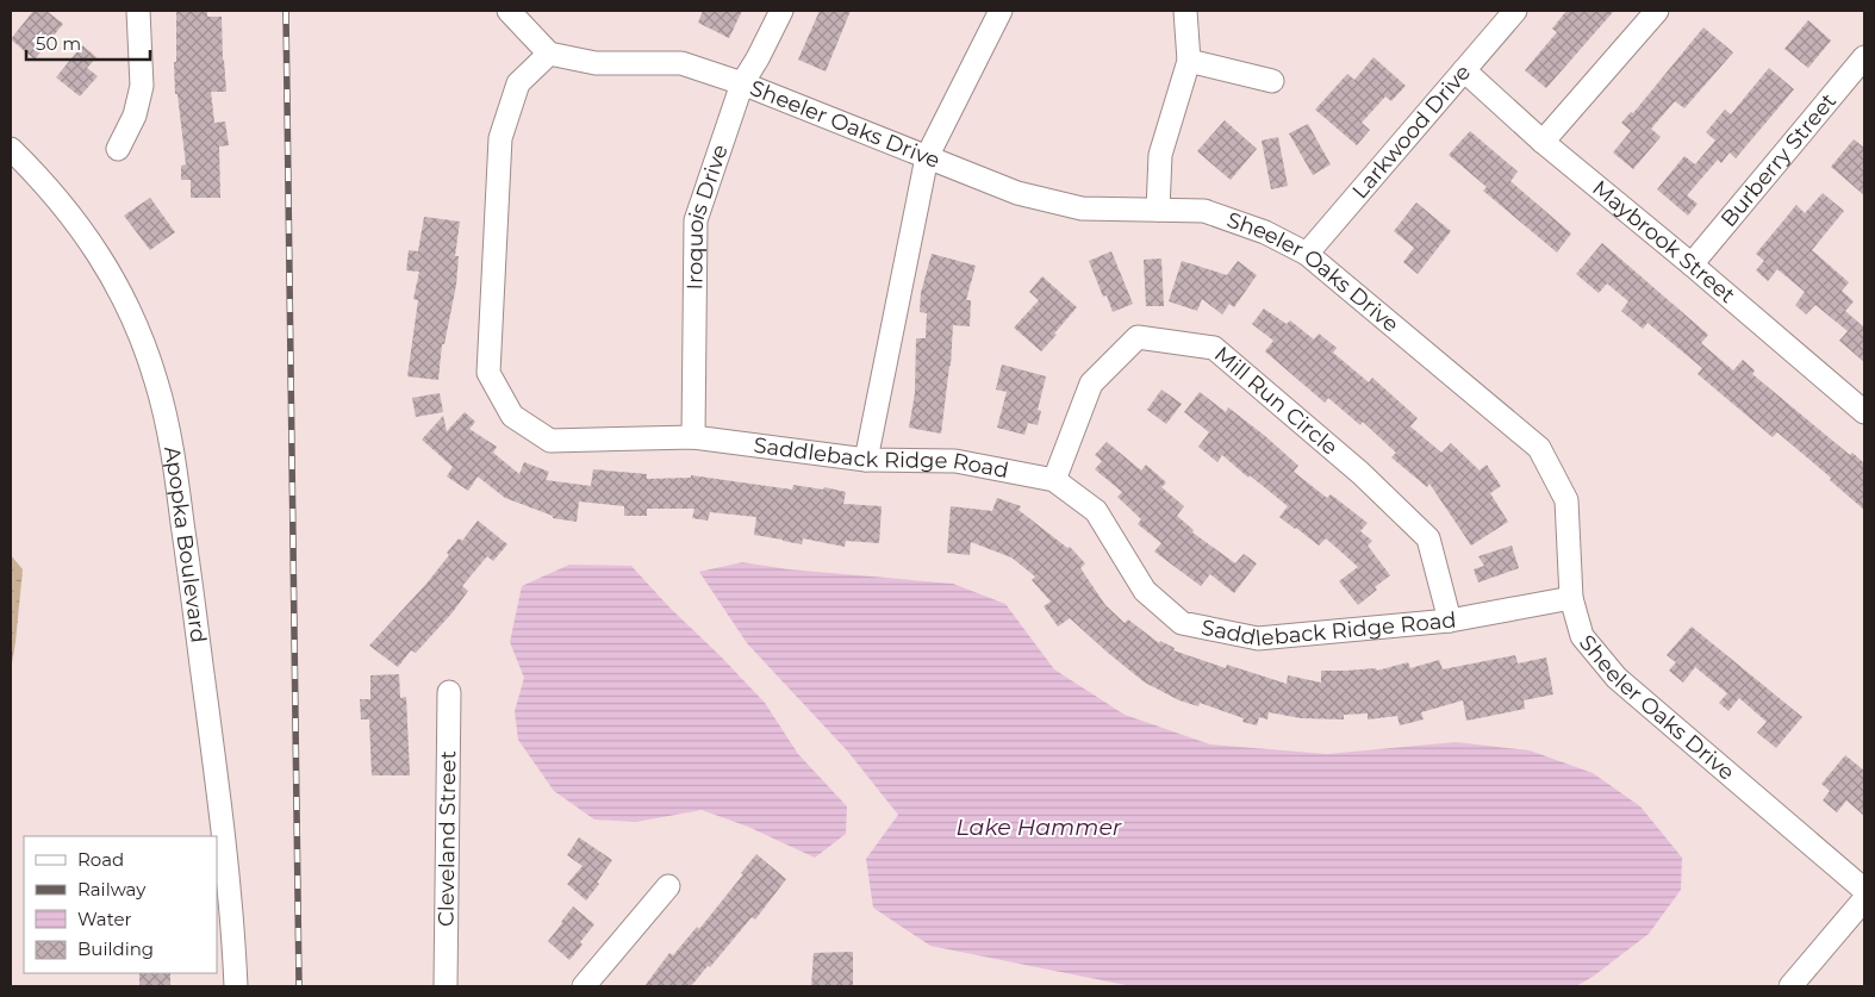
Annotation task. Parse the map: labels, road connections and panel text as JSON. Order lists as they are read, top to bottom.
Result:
{
  "streets": {
    "street": [
      "Sheeler Oaks Drive",
      "Larkwood Drive",
      "Burberry Street",
      "Iroquois Drive",
      "Maybrook Street",
      "Mill Run Circle",
      "Saddleback Ridge Road",
      "Apopka Boulevard",
      "Cleveland Street"
    ]
  },
  "crossings": [
    ["Sheeler Oaks Drive", "Larkwood Drive"],
    ["Sheeler Oaks Drive", "Iroquois Drive"],
    ["Sheeler Oaks Drive", "Saddleback Ridge Road"],
    ["Larkwood Drive", "Maybrook Street"],
    ["Burberry Street", "Maybrook Street"],
    ["Iroquois Drive", "Saddleback Ridge Road"],
    ["Mill Run Circle", "Saddleback Ridge Road"]
  ],
  "water": ["Lake Hammer"],
  "legend": [
    "Road",
    "Railway",
    "Water",
    "Building"
  ],
  "scale_bar": "50 m"
}
